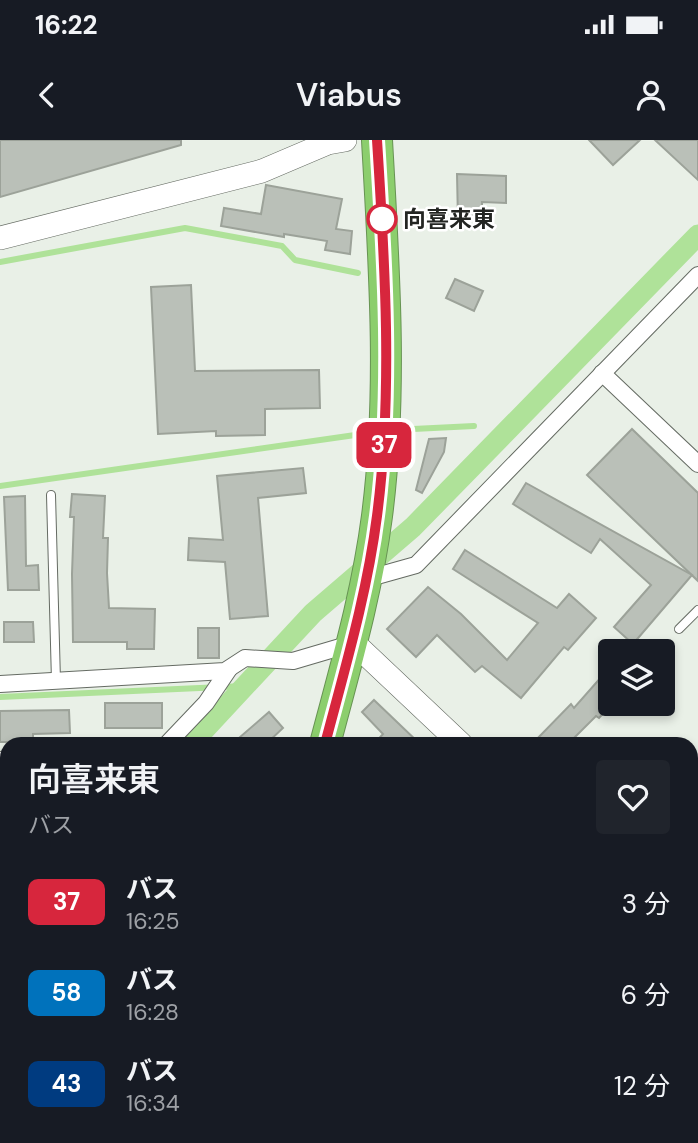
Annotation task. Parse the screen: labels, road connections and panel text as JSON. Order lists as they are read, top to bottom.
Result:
{
  "places": ["向喜来東"],
  "lines": ["bus line 37"],
  "page": {
    "status": "16:22",
    "header": "Viabus",
    "on_map": "37",
    "heading": ["向喜来東", "バス"],
    "list": [
      {
        "mark": "37",
        "name": "バス",
        "note": "16:25",
        "value": "3 分"
      },
      {
        "mark": "58",
        "name": "バス",
        "note": "16:28",
        "value": "6 分"
      },
      {
        "mark": "43",
        "name": "バス",
        "note": "16:34",
        "value": "12 分"
      }
    ]
  }
}
